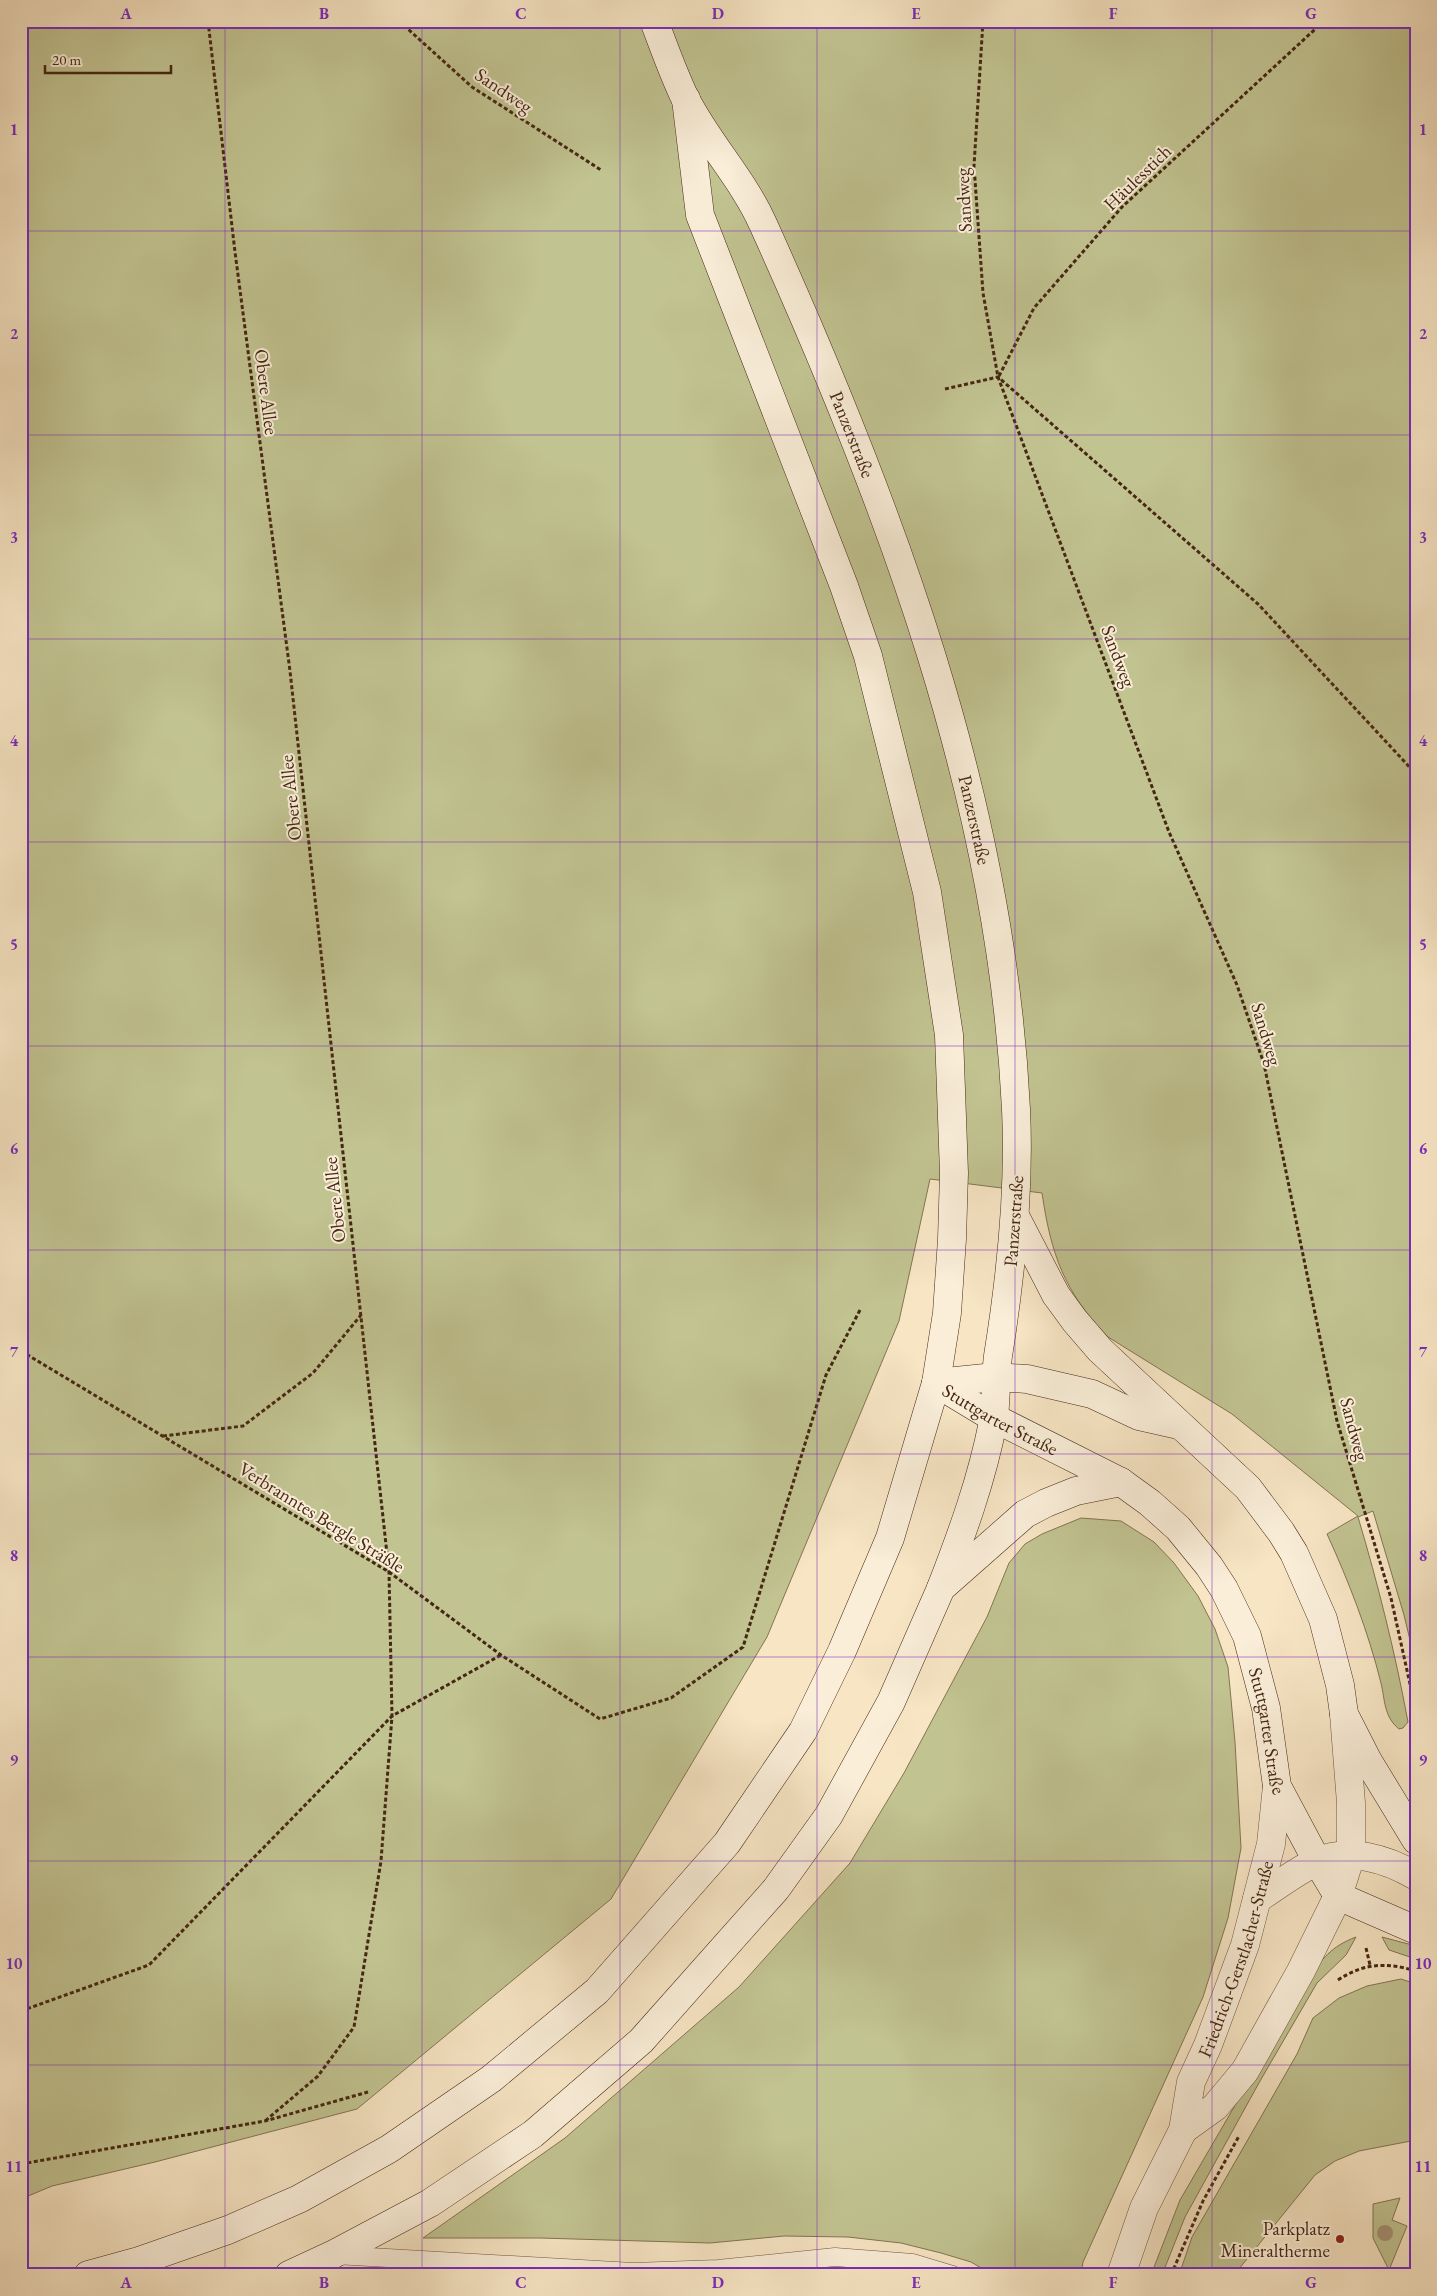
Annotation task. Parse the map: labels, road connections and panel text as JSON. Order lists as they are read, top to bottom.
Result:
{
  "streets": {
    "main road": ["Panzerstraße", "Stuttgarter Straße", "Friedrich-Gerstlacher-Straße"],
    "path": [
      "Sandweg",
      "Häulesstich",
      "Obere Allee",
      "Verbranntes Bergle Sträßle"
    ]
  },
  "crossings": [
    ["Sandweg", "Häulesstich"],
    ["Obere Allee", "Verbranntes Bergle Sträßle"],
    ["Panzerstraße", "Stuttgarter Straße"],
    ["Stuttgarter Straße", "Friedrich-Gerstlacher-Straße"]
  ],
  "places": ["Parkplatz Mineraltherme"],
  "scale_bar": "20 m",
  "grid": {
    "columns": [
      "A",
      "B",
      "C",
      "D",
      "E",
      "F",
      "G"
    ],
    "rows": [
      "1",
      "2",
      "3",
      "4",
      "5",
      "6",
      "7",
      "8",
      "9",
      "10",
      "11"
    ]
  }
}
